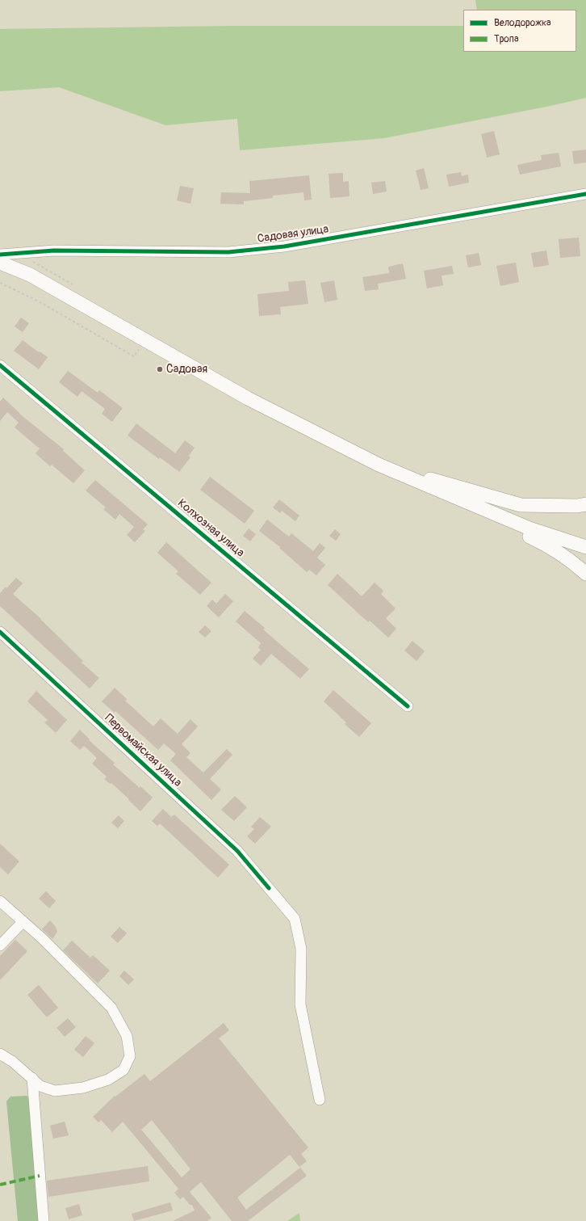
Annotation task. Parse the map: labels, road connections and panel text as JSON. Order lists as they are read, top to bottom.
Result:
{
  "streets": {
    "street": ["Садовая улица", "Колхозная улица", "Первомайская улица"]
  },
  "places": ["Садовая"],
  "legend": ["Велодорожка", "Тропа"]
}
